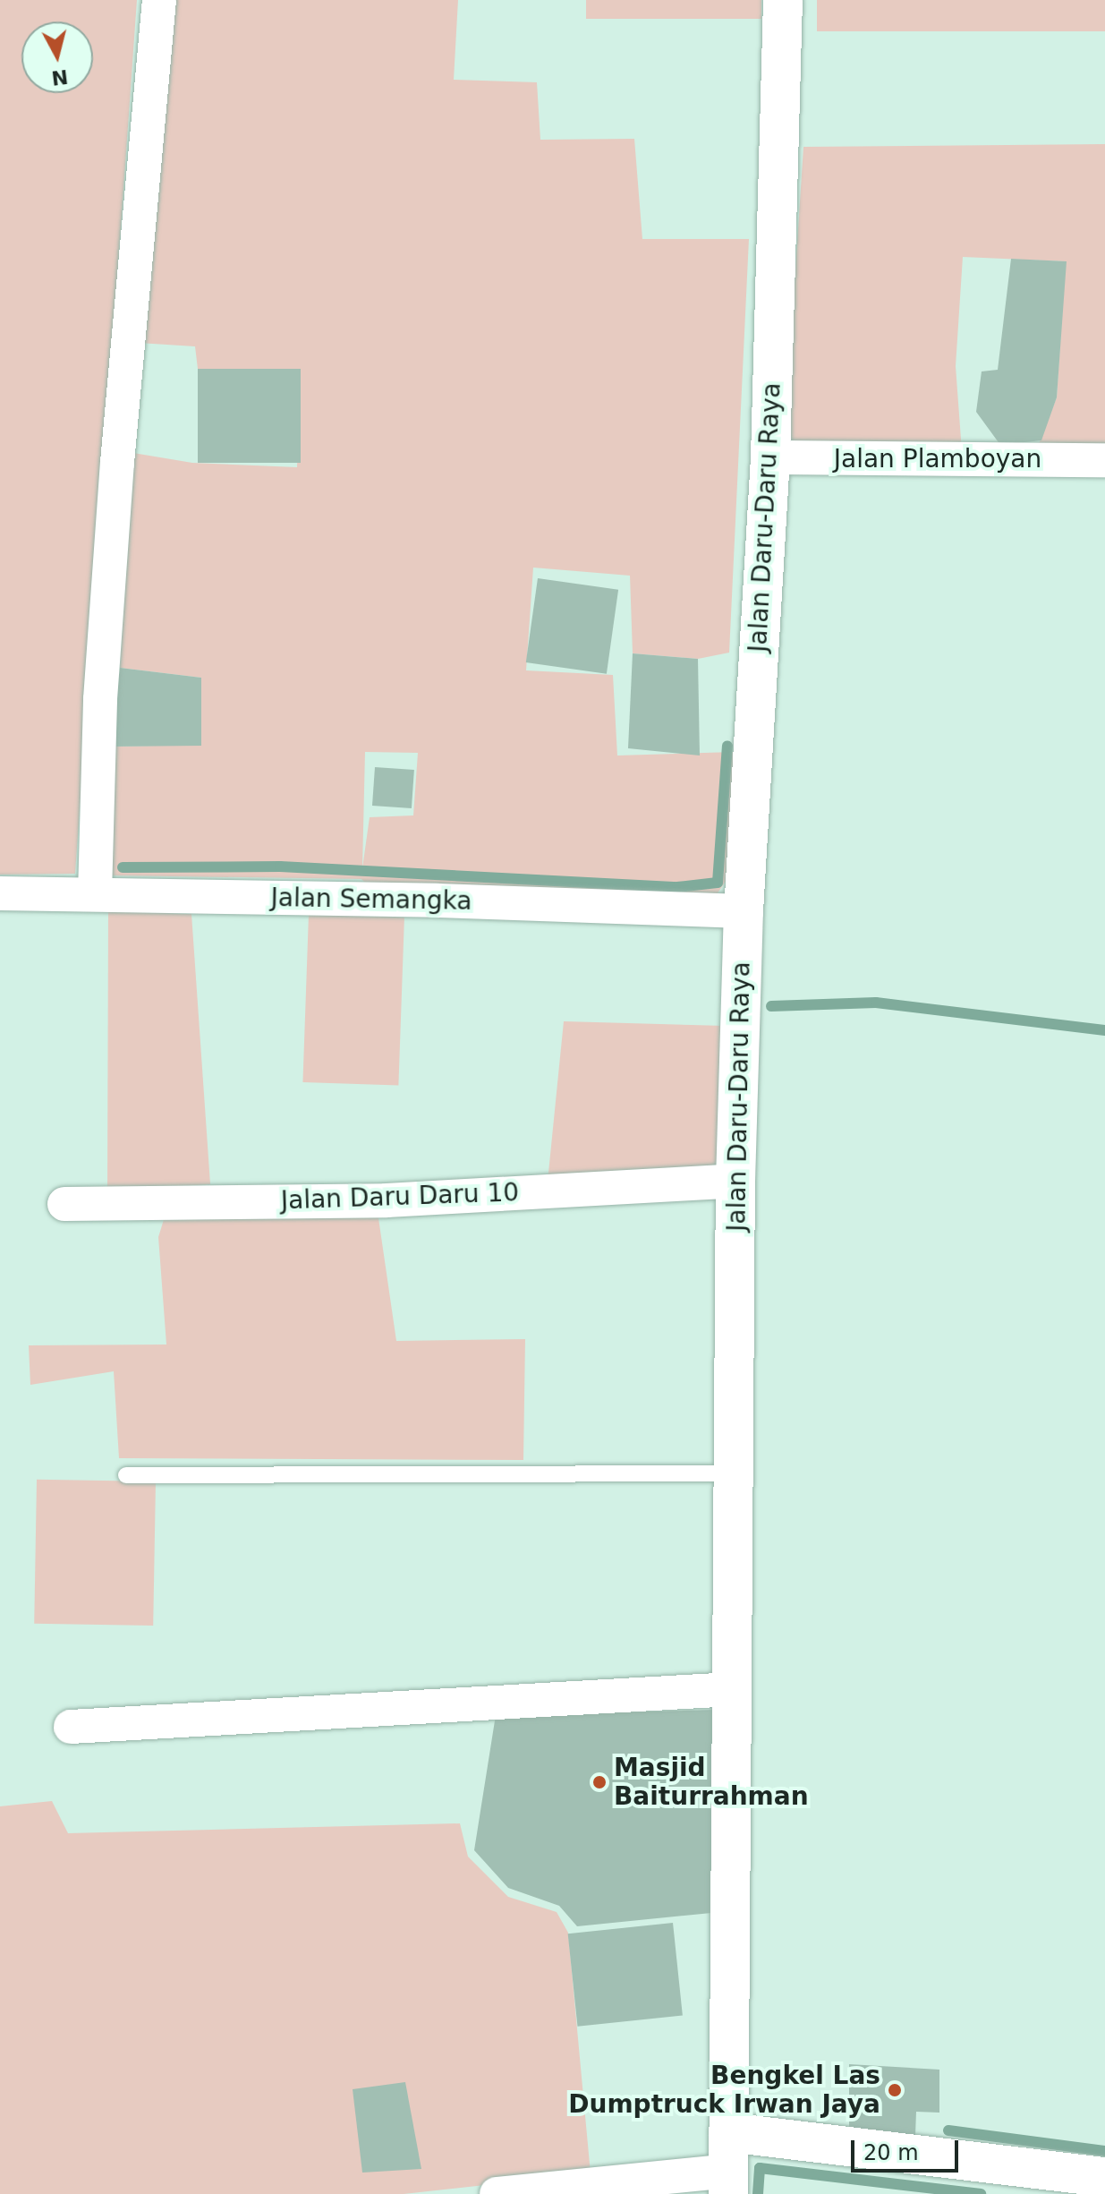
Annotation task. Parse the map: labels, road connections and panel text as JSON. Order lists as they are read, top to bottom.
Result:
{
  "streets": {
    "main road": ["Jalan Daru-Daru Raya"],
    "street": ["Jalan Plamboyan", "Jalan Semangka", "Jalan Daru Daru 10"]
  },
  "crossings": [
    ["Jalan Plamboyan", "Jalan Daru-Daru Raya"],
    ["Jalan Daru-Daru Raya", "Jalan Semangka"],
    ["Jalan Daru-Daru Raya", "Jalan Daru Daru 10"]
  ],
  "places": ["Masjid Baiturrahman", "Bengkel Las Dumptruck Irwan Jaya"],
  "scale_bar": "20 m",
  "north": "bottom"
}
